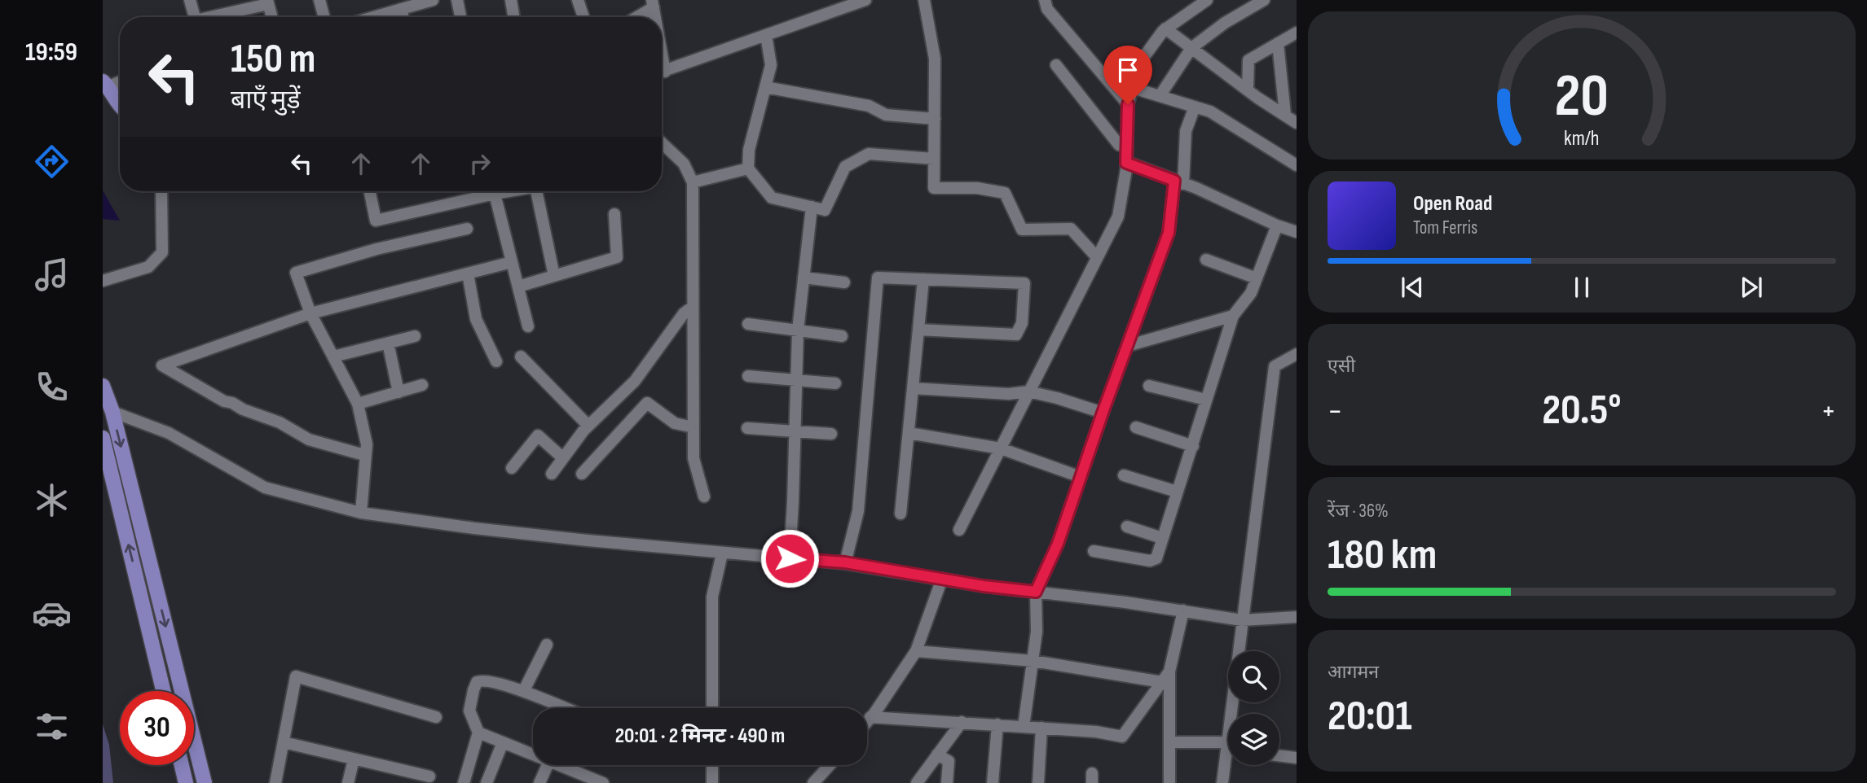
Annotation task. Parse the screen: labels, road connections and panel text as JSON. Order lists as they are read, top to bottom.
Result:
{
  "page": {
    "tabs": "19:59",
    "turn": ["150 m", "बाएँ मुड़ें"],
    "song": ["Open Road", "Tom Ferris"],
    "tile": [
      "एसी",
      ["रेंज · 36%", "180 km"],
      ["आगमन", "20:01"]
    ],
    "heat": ["−", "20.5°", "+"],
    "limit": "30",
    "trip": "20:01 · 2 मिनट · 490 m",
    "gauge": ["20", "km/h"]
  }
}
